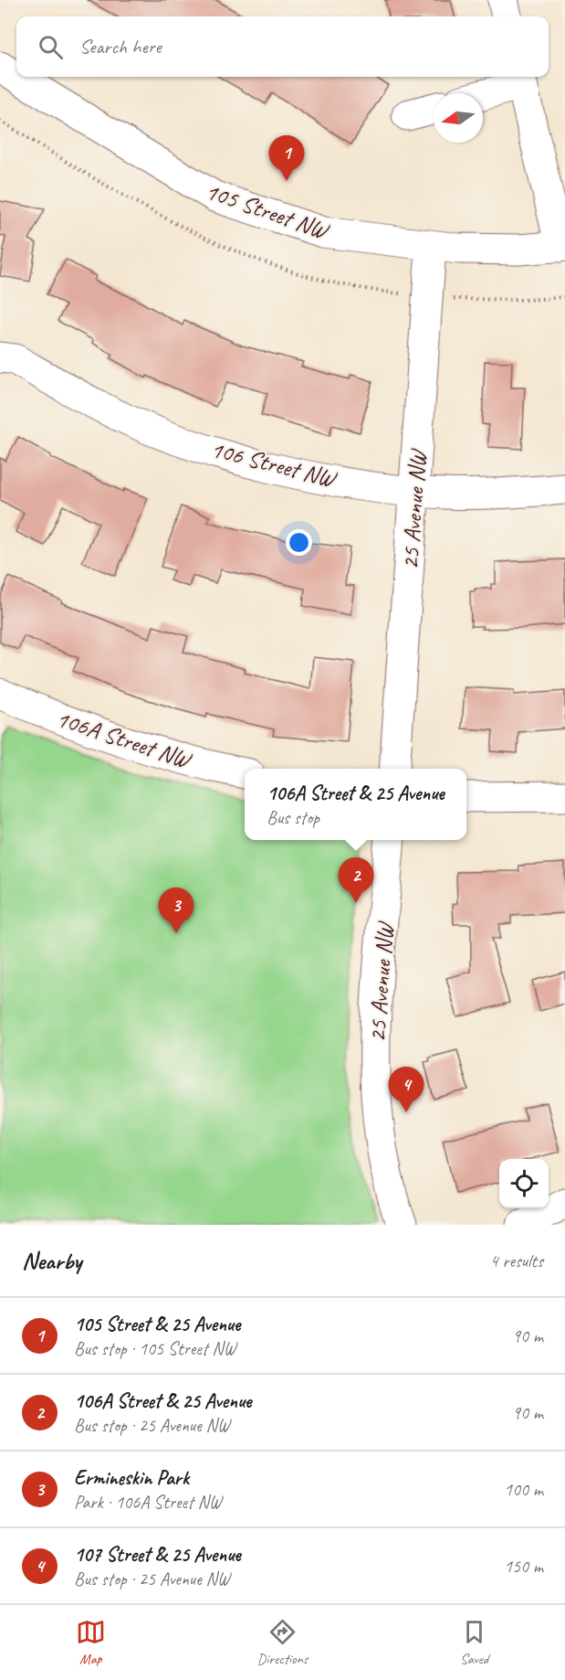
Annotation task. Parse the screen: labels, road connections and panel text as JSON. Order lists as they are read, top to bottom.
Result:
{
  "streets": {
    "street": [
      "105 Street NW",
      "106 Street NW",
      "25 Avenue NW",
      "106A Street NW"
    ]
  },
  "crossings": [
    ["105 Street NW", "25 Avenue NW"],
    ["106 Street NW", "25 Avenue NW"]
  ],
  "north": "left",
  "page": {
    "search": "Search here",
    "pins": [
      "1",
      "2",
      "3",
      "4"
    ],
    "popup": ["106A Street & 25 Avenue", "Bus stop"],
    "heading": ["Nearby", "4 results"],
    "list": [
      {
        "mark": "1",
        "name": "105 Street & 25 Avenue",
        "note": "Bus stop · 105 Street NW",
        "value": "90 m"
      },
      {
        "mark": "2",
        "name": "106A Street & 25 Avenue",
        "note": "Bus stop · 25 Avenue NW",
        "value": "90 m"
      },
      {
        "mark": "3",
        "name": "Ermineskin Park",
        "note": "Park · 106A Street NW",
        "value": "100 m"
      },
      {
        "mark": "4",
        "name": "107 Street & 25 Avenue",
        "note": "Bus stop · 25 Avenue NW",
        "value": "150 m"
      }
    ],
    "nav": ["Map", "Directions", "Saved"]
  }
}
